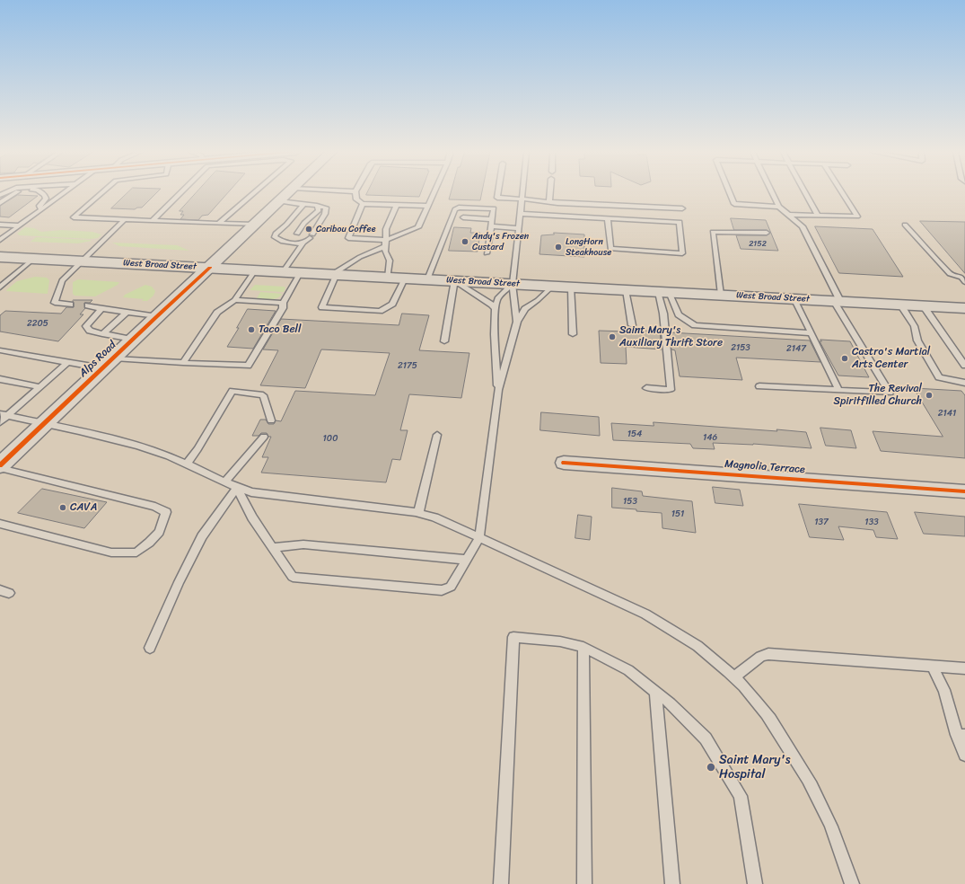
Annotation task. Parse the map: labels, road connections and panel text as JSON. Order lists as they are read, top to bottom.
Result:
{
  "streets": {
    "main road": ["West Broad Street", "Alps Road"],
    "street": ["Magnolia Terrace"]
  },
  "crossings": [
    ["West Broad Street", "Alps Road"]
  ],
  "places": [
    "Caribou Coffee",
    "Andy's Frozen Custard",
    "LongHorn Steakhouse",
    "Taco Bell",
    "Saint Mary's Auxiliary Thrift Store",
    "Castro's Martial Arts Center",
    "The Revival Spiritfilled Church",
    "CAVA",
    "Saint Mary's Hospital"
  ],
  "house_numbers": [
    "2152",
    "2205",
    "2153",
    "2147",
    "2175",
    "2141",
    "154",
    "146",
    "100",
    "153",
    "151",
    "137",
    "133"
  ]
}
